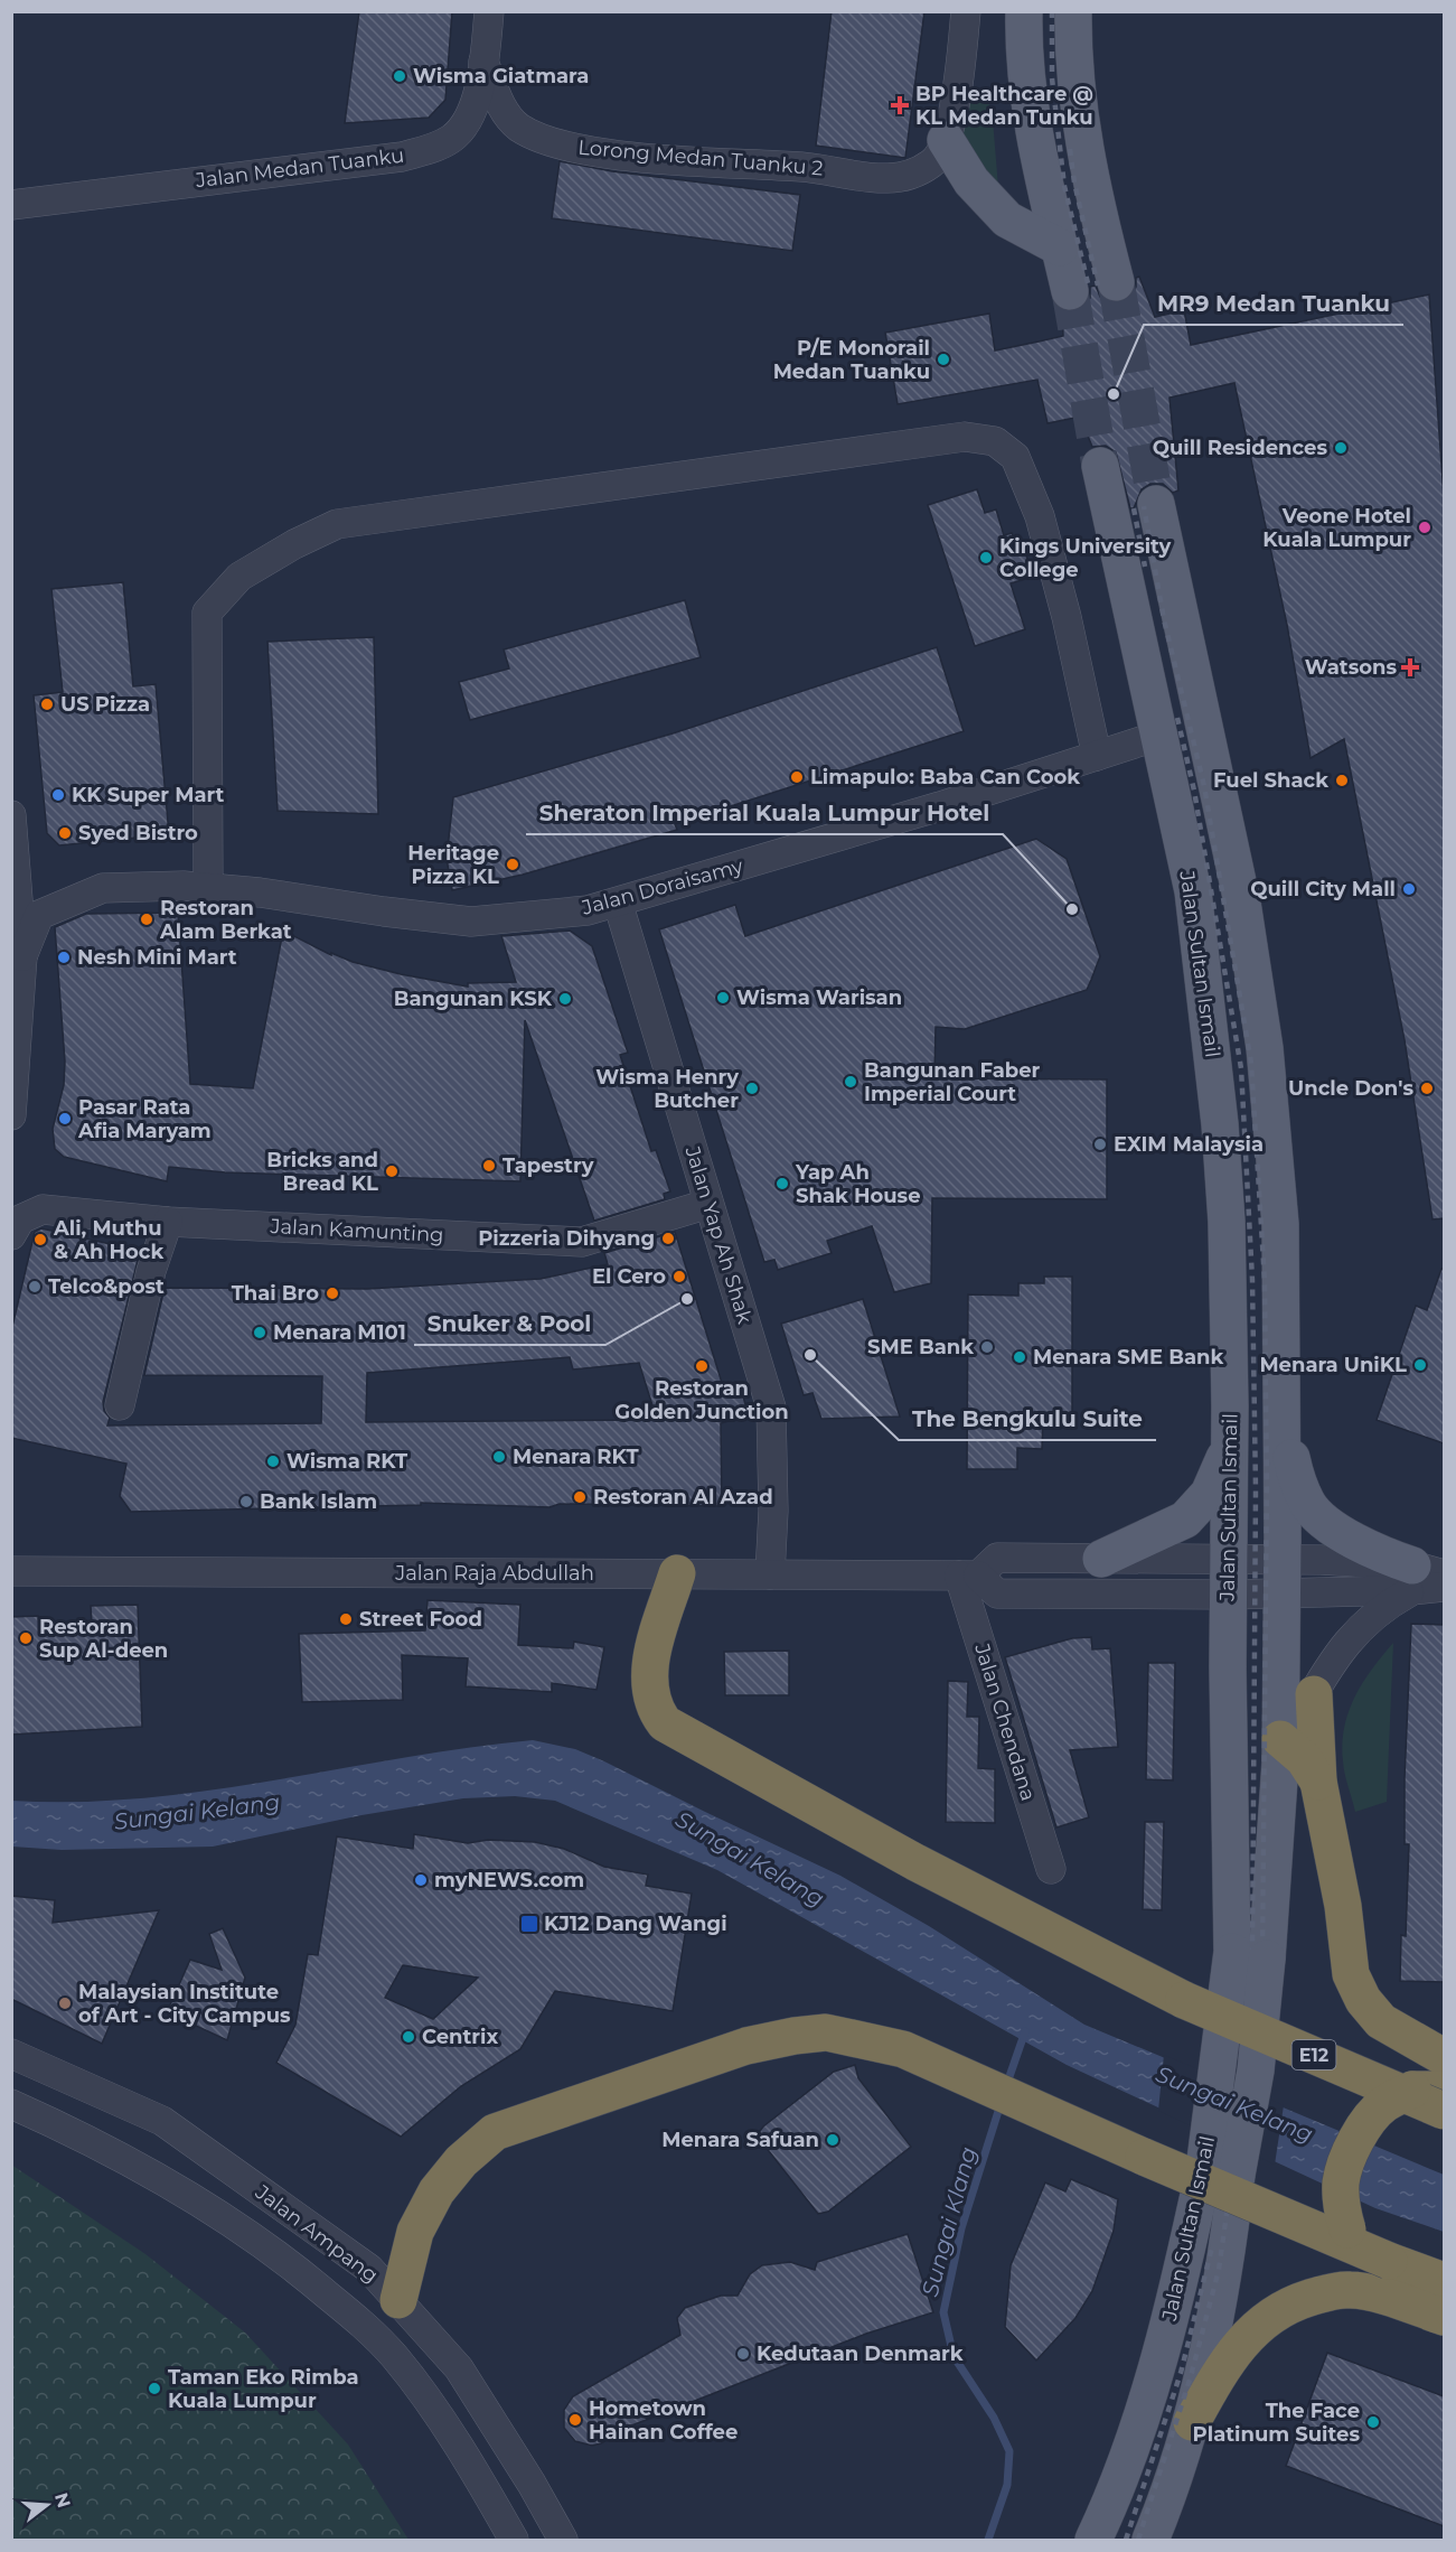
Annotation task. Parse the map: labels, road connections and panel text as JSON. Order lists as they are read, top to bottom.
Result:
{
  "streets": {
    "highway": ["E12"],
    "main road": ["Jalan Sultan Ismail"],
    "street": [
      "Lorong Medan Tuanku 2",
      "Jalan Medan Tuanku",
      "Jalan Doraisamy",
      "Jalan Kamunting",
      "Jalan Yap Ah Shak",
      "Jalan Raja Abdullah",
      "Jalan Chendana",
      "Jalan Ampang"
    ]
  },
  "crossings": [
    ["Lorong Medan Tuanku 2", "Jalan Medan Tuanku"],
    ["Jalan Doraisamy", "Jalan Sultan Ismail"],
    ["Jalan Doraisamy", "Jalan Yap Ah Shak"],
    ["Jalan Kamunting", "Jalan Yap Ah Shak"],
    ["Jalan Yap Ah Shak", "Jalan Raja Abdullah"],
    ["Jalan Raja Abdullah", "Jalan Chendana"],
    ["Jalan Raja Abdullah", "E12"]
  ],
  "water": ["Sungai Kelang", "Sungai Klang"],
  "places": {
    "other": [
      "Wisma Giatmara",
      "P/E Monorail Medan Tuanku",
      "MR9 Medan Tuanku",
      "Quill Residences",
      "Veone Hotel Kuala Lumpur",
      "Kings University College",
      "US Pizza",
      "Limapulo: Baba Can Cook",
      "Fuel Shack",
      "KK Super Mart",
      "Syed Bistro",
      "Heritage Pizza KL",
      "Quill City Mall",
      "Sheraton Imperial Kuala Lumpur Hotel",
      "Restoran Alam Berkat",
      "Nesh Mini Mart",
      "Wisma Warisan",
      "Bangunan KSK",
      "Bangunan Faber Imperial Court",
      "Wisma Henry Butcher",
      "Uncle Don's",
      "Pasar Rata Afia Maryam",
      "EXIM Malaysia",
      "Tapestry",
      "Bricks and Bread KL",
      "Yap Ah Shak House",
      "Pizzeria Dihyang",
      "Ali, Muthu & Ah Hock",
      "El Cero",
      "Telco&post",
      "Thai Bro",
      "Snuker & Pool",
      "Menara M101",
      "SME Bank",
      "The Bengkulu Suite",
      "Menara SME Bank",
      "Menara UniKL",
      "Restoran Golden Junction",
      "Menara RKT",
      "Wisma RKT",
      "Restoran Al Azad",
      "Bank Islam",
      "Street Food",
      "Restoran Sup Al-deen",
      "myNEWS.com",
      "Malaysian Institute of Art - City Campus",
      "Centrix",
      "Menara Safuan",
      "Kedutaan Denmark",
      "Taman Eko Rimba Kuala Lumpur",
      "Hometown Hainan Coffee",
      "The Face Platinum Suites"
    ],
    "health": ["BP Healthcare @ KL Medan Tunku", "Watsons"],
    "transit": ["KJ12 Dang Wangi"]
  },
  "north": "right"
}
